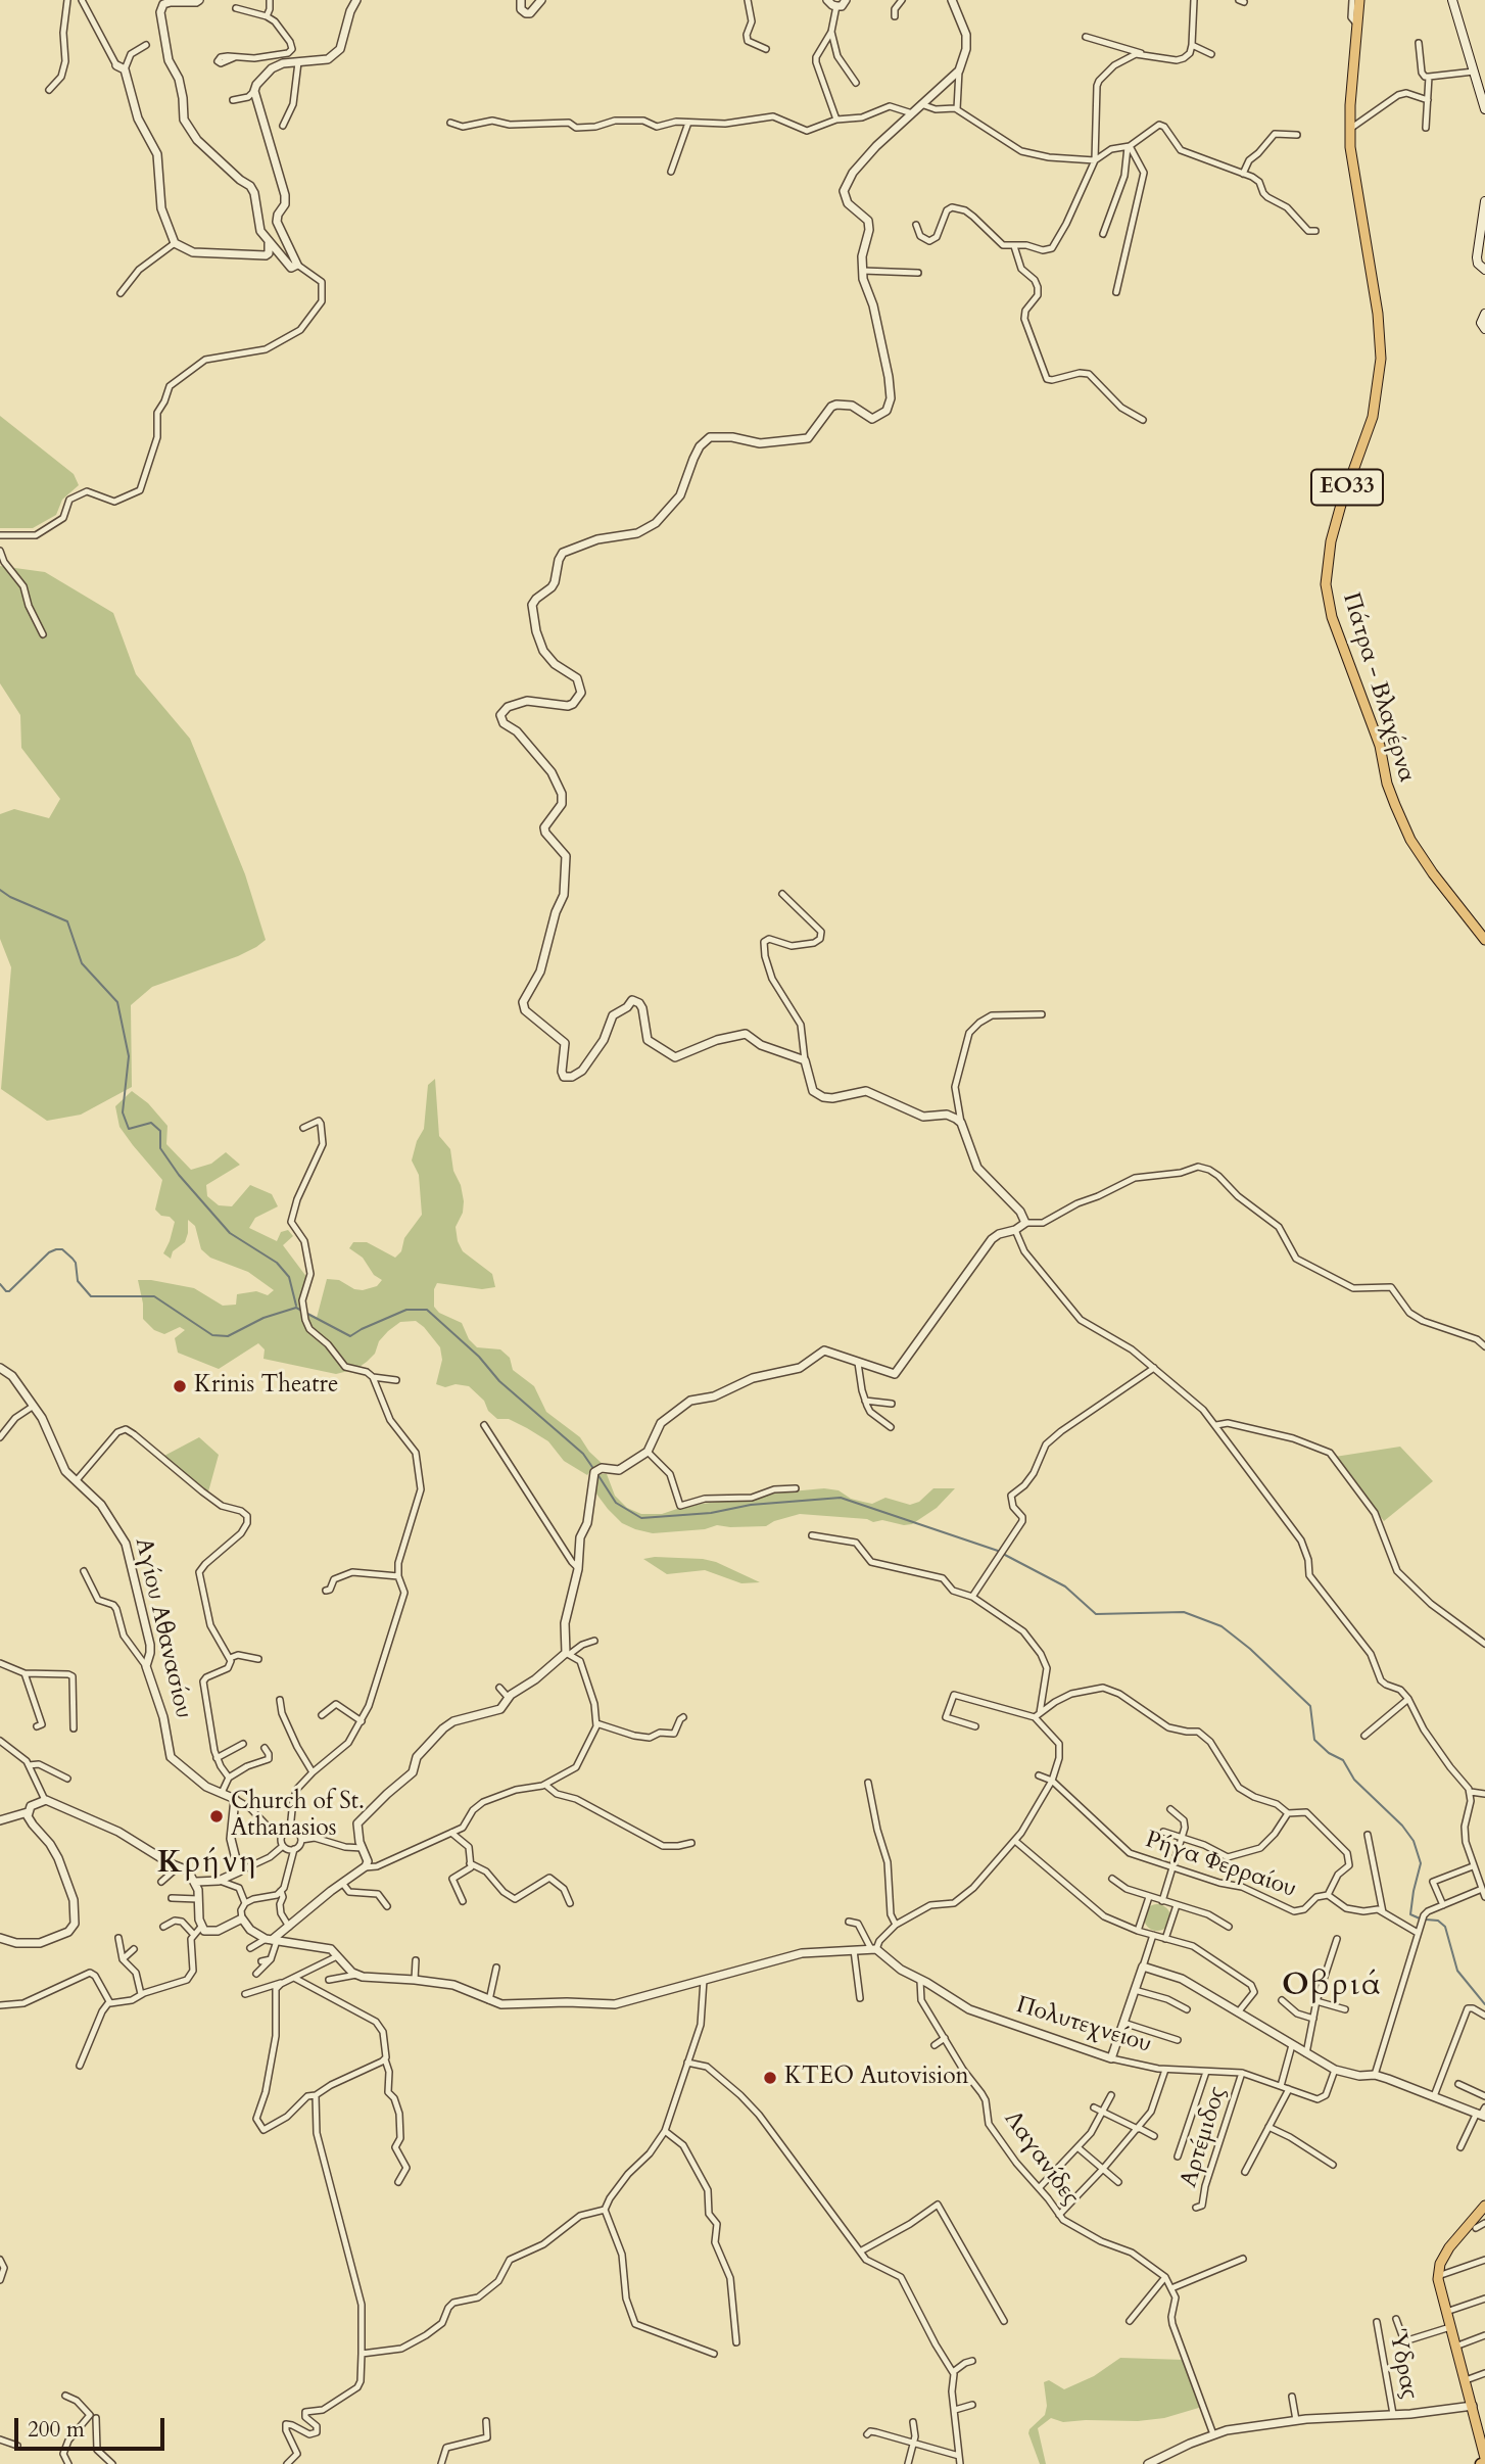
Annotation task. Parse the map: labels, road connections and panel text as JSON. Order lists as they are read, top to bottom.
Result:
{
  "streets": {
    "main road": ["ΕΟ33", "Πάτρα - Βλαχέρνα"],
    "street": [
      "Αγίου Αθανασίου",
      "Ρήγα Φερραίου",
      "Πολυτεχνείου",
      "Αρτέμιδος",
      "Λαγανίδες",
      "Ύδρας"
    ]
  },
  "crossings": [
    ["Πολυτεχνείου", "Αρτέμιδος"],
    ["Πολυτεχνείου", "Λαγανίδες"]
  ],
  "districts": ["Κρήνη", "Οβριά"],
  "places": ["Krinis Theatre", "Church of St. Athanasios", "KTEO Autovision"],
  "scale_bar": "200 m"
}
